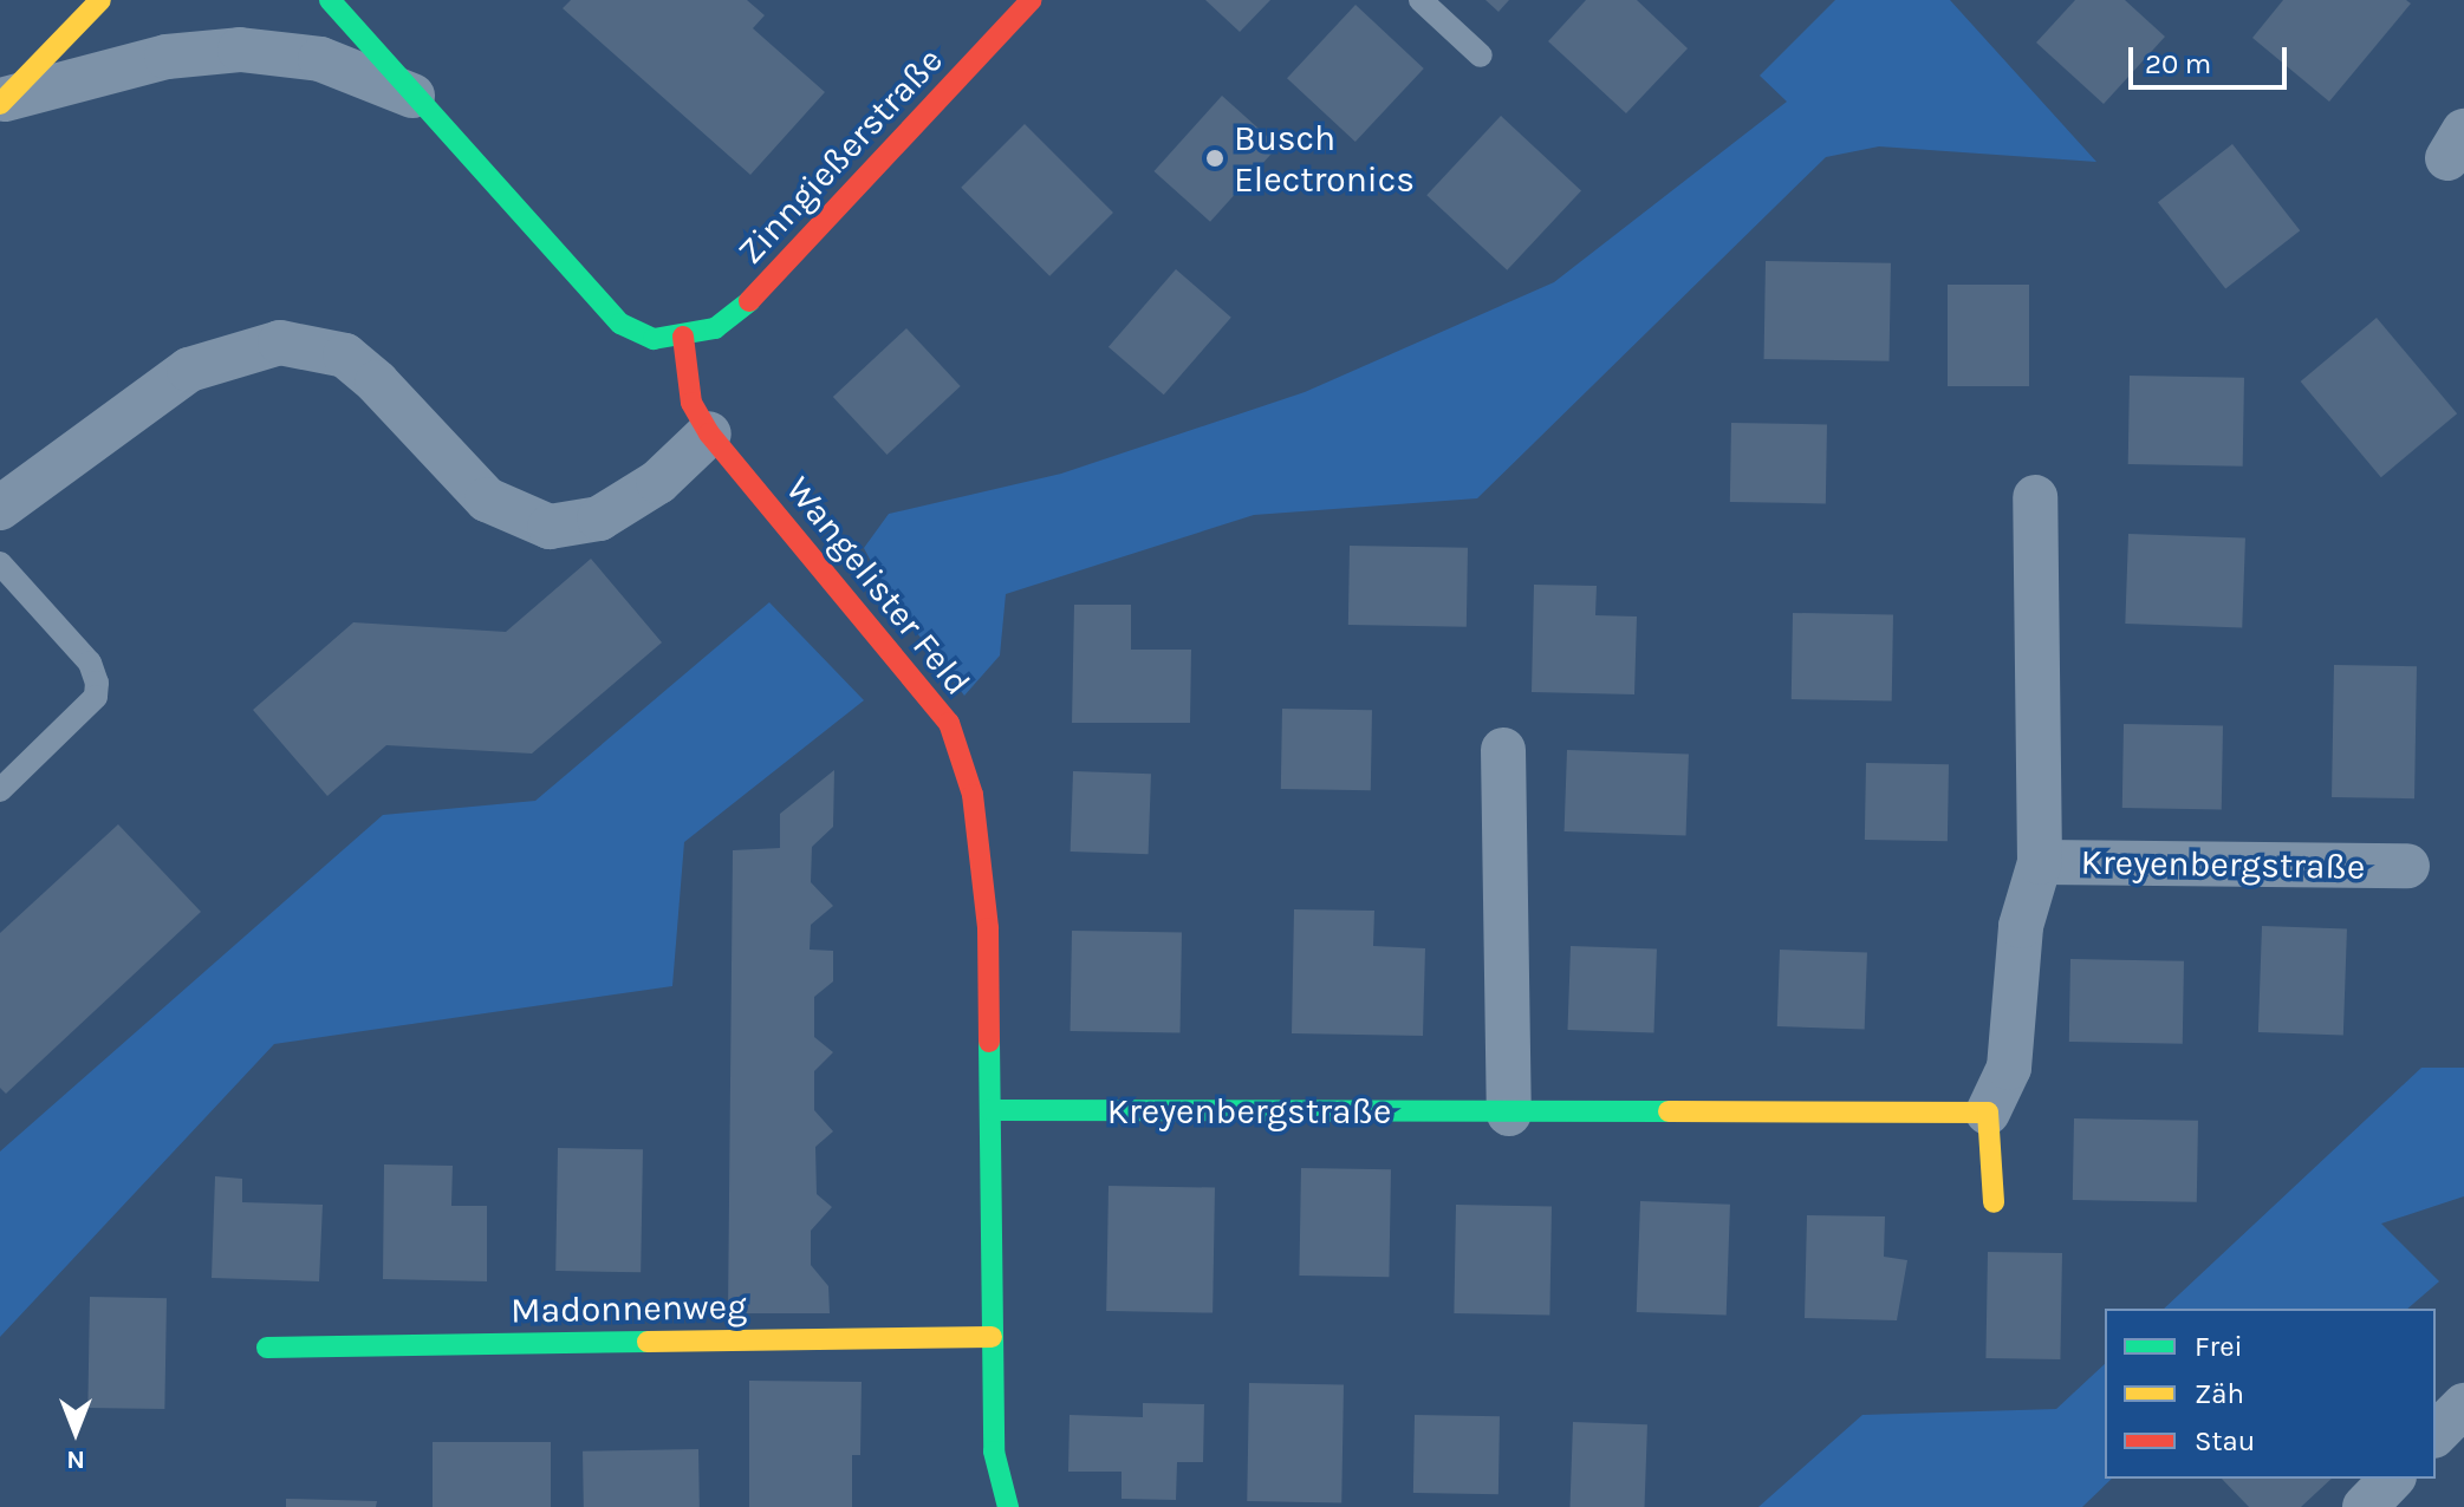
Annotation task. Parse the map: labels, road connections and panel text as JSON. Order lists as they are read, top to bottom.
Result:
{
  "streets": {
    "street": [
      "Zinngießerstraße",
      "Wangelister Feld",
      "Kreyenbergstraße",
      "Madonnenweg"
    ]
  },
  "crossings": [
    ["Zinngießerstraße", "Wangelister Feld"],
    ["Wangelister Feld", "Kreyenbergstraße"],
    ["Wangelister Feld", "Madonnenweg"]
  ],
  "places": ["Busch Electronics"],
  "legend": ["Frei", "Zäh", "Stau"],
  "scale_bar": "20 m",
  "north": "bottom"
}
